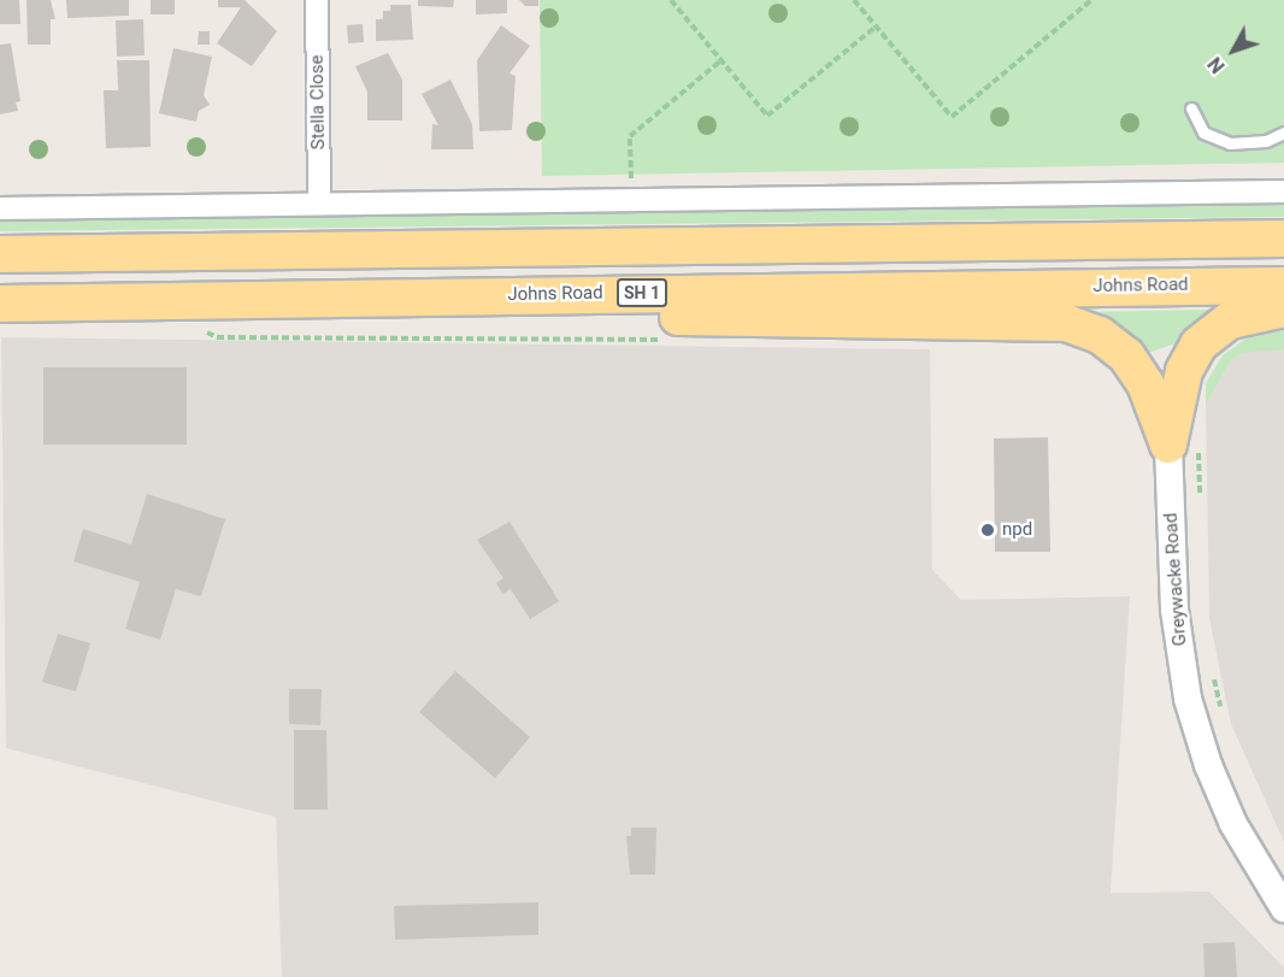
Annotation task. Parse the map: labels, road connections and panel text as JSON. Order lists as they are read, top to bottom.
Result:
{
  "streets": {
    "highway": ["Johns Road", "SH 1"],
    "street": ["Stella Close", "Greywacke Road"]
  },
  "crossings": [
    ["SH 1", "Greywacke Road"]
  ],
  "places": ["npd"],
  "north": "bottom left"
}
